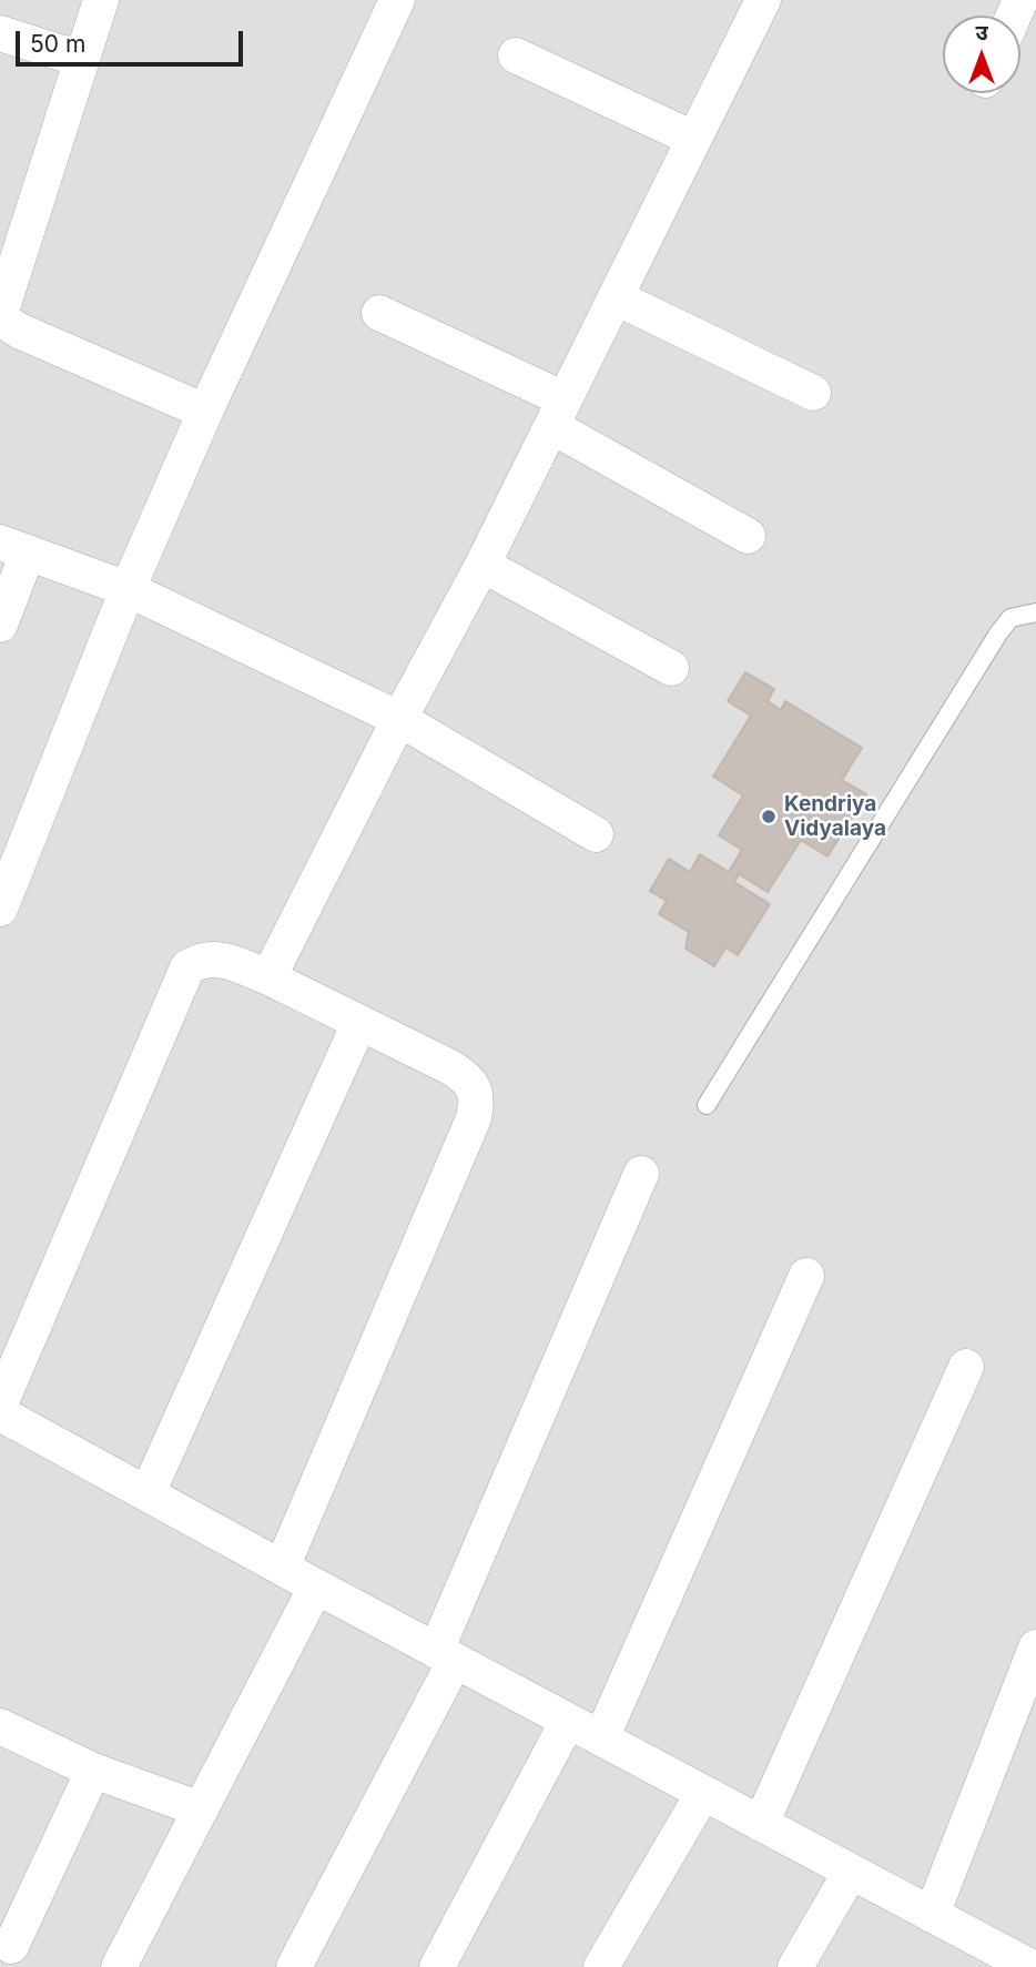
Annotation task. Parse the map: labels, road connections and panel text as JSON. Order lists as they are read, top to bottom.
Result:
{
  "places": ["Kendriya Vidyalaya"],
  "scale_bar": "50 m",
  "north": "top"
}
